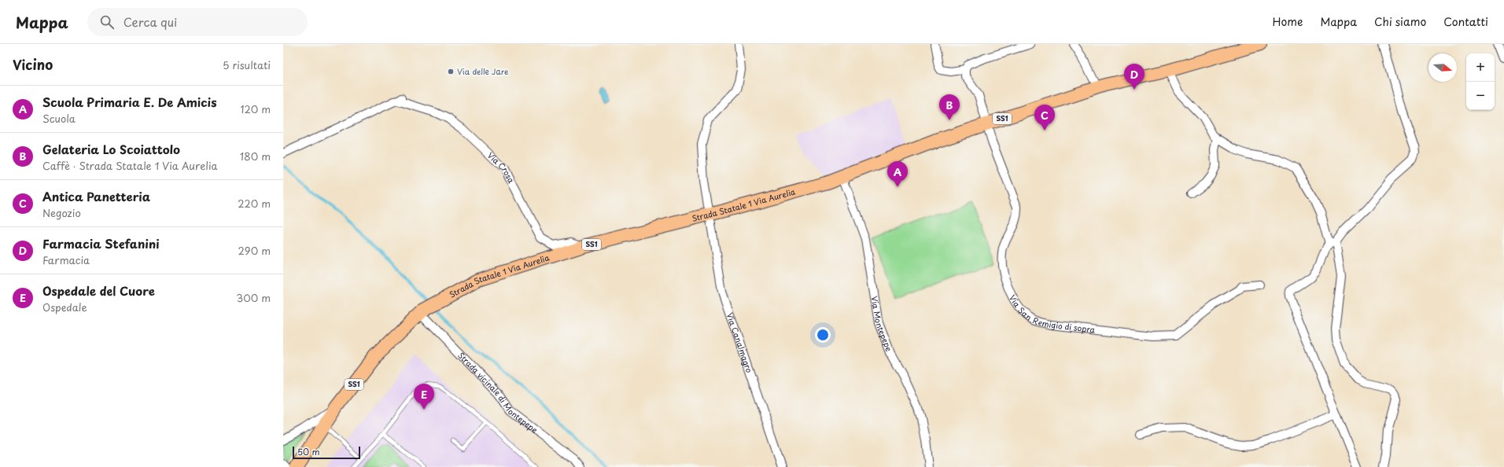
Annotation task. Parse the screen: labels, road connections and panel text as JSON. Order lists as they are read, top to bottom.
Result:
{
  "streets": {
    "main road": ["SS1", "Strada Statale 1 Via Aurelia"],
    "street": [
      "Via Crosa",
      "Via San Remigio di sopra",
      "Via Montepepe",
      "Via Canalmagro",
      "Strada vicinale di Montepepe"
    ]
  },
  "crossings": [
    ["Via Crosa", "Strada Statale 1 Via Aurelia"],
    ["Strada Statale 1 Via Aurelia", "Via San Remigio di sopra"],
    ["Strada Statale 1 Via Aurelia", "Via Montepepe"],
    ["Strada Statale 1 Via Aurelia", "Via Canalmagro"],
    ["Strada Statale 1 Via Aurelia", "Strada vicinale di Montepepe"]
  ],
  "places": ["Via delle Jare"],
  "scale_bar": "50 m",
  "north": "right",
  "page": {
    "header": "Mappa",
    "search": "Cerca qui",
    "nav": [
      "Home",
      "Mappa",
      "Chi siamo",
      "Contatti"
    ],
    "heading": ["Vicino", "5 risultati"],
    "map_buttons": ["+", "−"],
    "pins": [
      "D",
      "B",
      "C",
      "A",
      "E"
    ],
    "list": [
      {
        "mark": "A",
        "name": "Scuola Primaria E. De Amicis",
        "note": "Scuola",
        "value": "120 m"
      },
      {
        "mark": "B",
        "name": "Gelateria Lo Scoiattolo",
        "note": "Caffè · Strada Statale 1 Via Aurelia",
        "value": "180 m"
      },
      {
        "mark": "C",
        "name": "Antica Panetteria",
        "note": "Negozio",
        "value": "220 m"
      },
      {
        "mark": "D",
        "name": "Farmacia Stefanini",
        "note": "Farmacia",
        "value": "290 m"
      },
      {
        "mark": "E",
        "name": "Ospedale del Cuore",
        "note": "Ospedale",
        "value": "300 m"
      }
    ],
    "scale": "50 m"
  }
}
